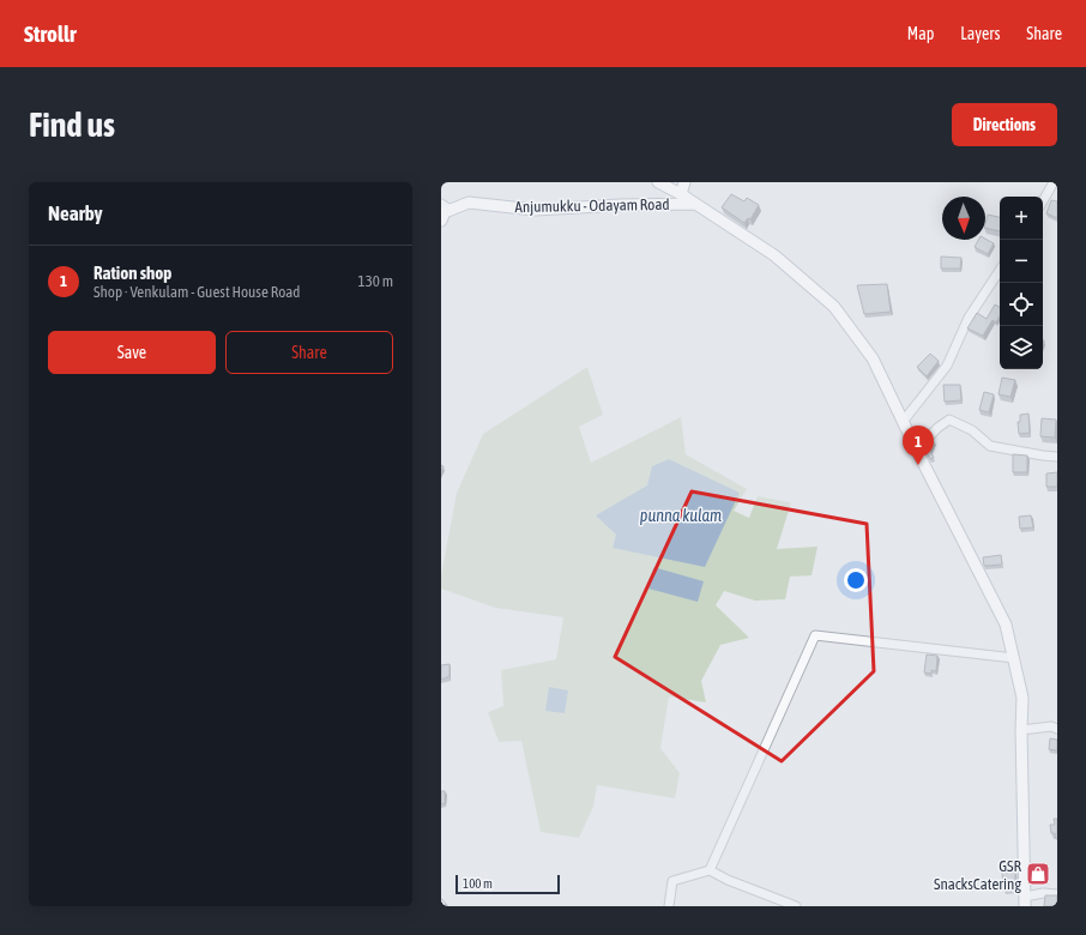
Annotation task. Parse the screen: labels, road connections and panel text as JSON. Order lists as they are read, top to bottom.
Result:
{
  "streets": {
    "main road": ["Anjumukku - Odayam Road"]
  },
  "water": ["punna kulam"],
  "places": {
    "shop": ["GSR SnacksCatering"]
  },
  "scale_bar": "100 m",
  "north": "bottom",
  "page": {
    "header": "Strollr",
    "nav": ["Map", "Layers", "Share"],
    "buttons": [
      "Directions",
      ["Save", "Share"]
    ],
    "title": "Find us",
    "heading": "Nearby",
    "map_buttons": ["+", "−"],
    "list": [
      {
        "mark": "1",
        "name": "Ration shop",
        "note": "Shop · Venkulam - Guest House Road",
        "value": "130 m"
      }
    ],
    "pins": "1",
    "scale": "100 m"
  }
}
